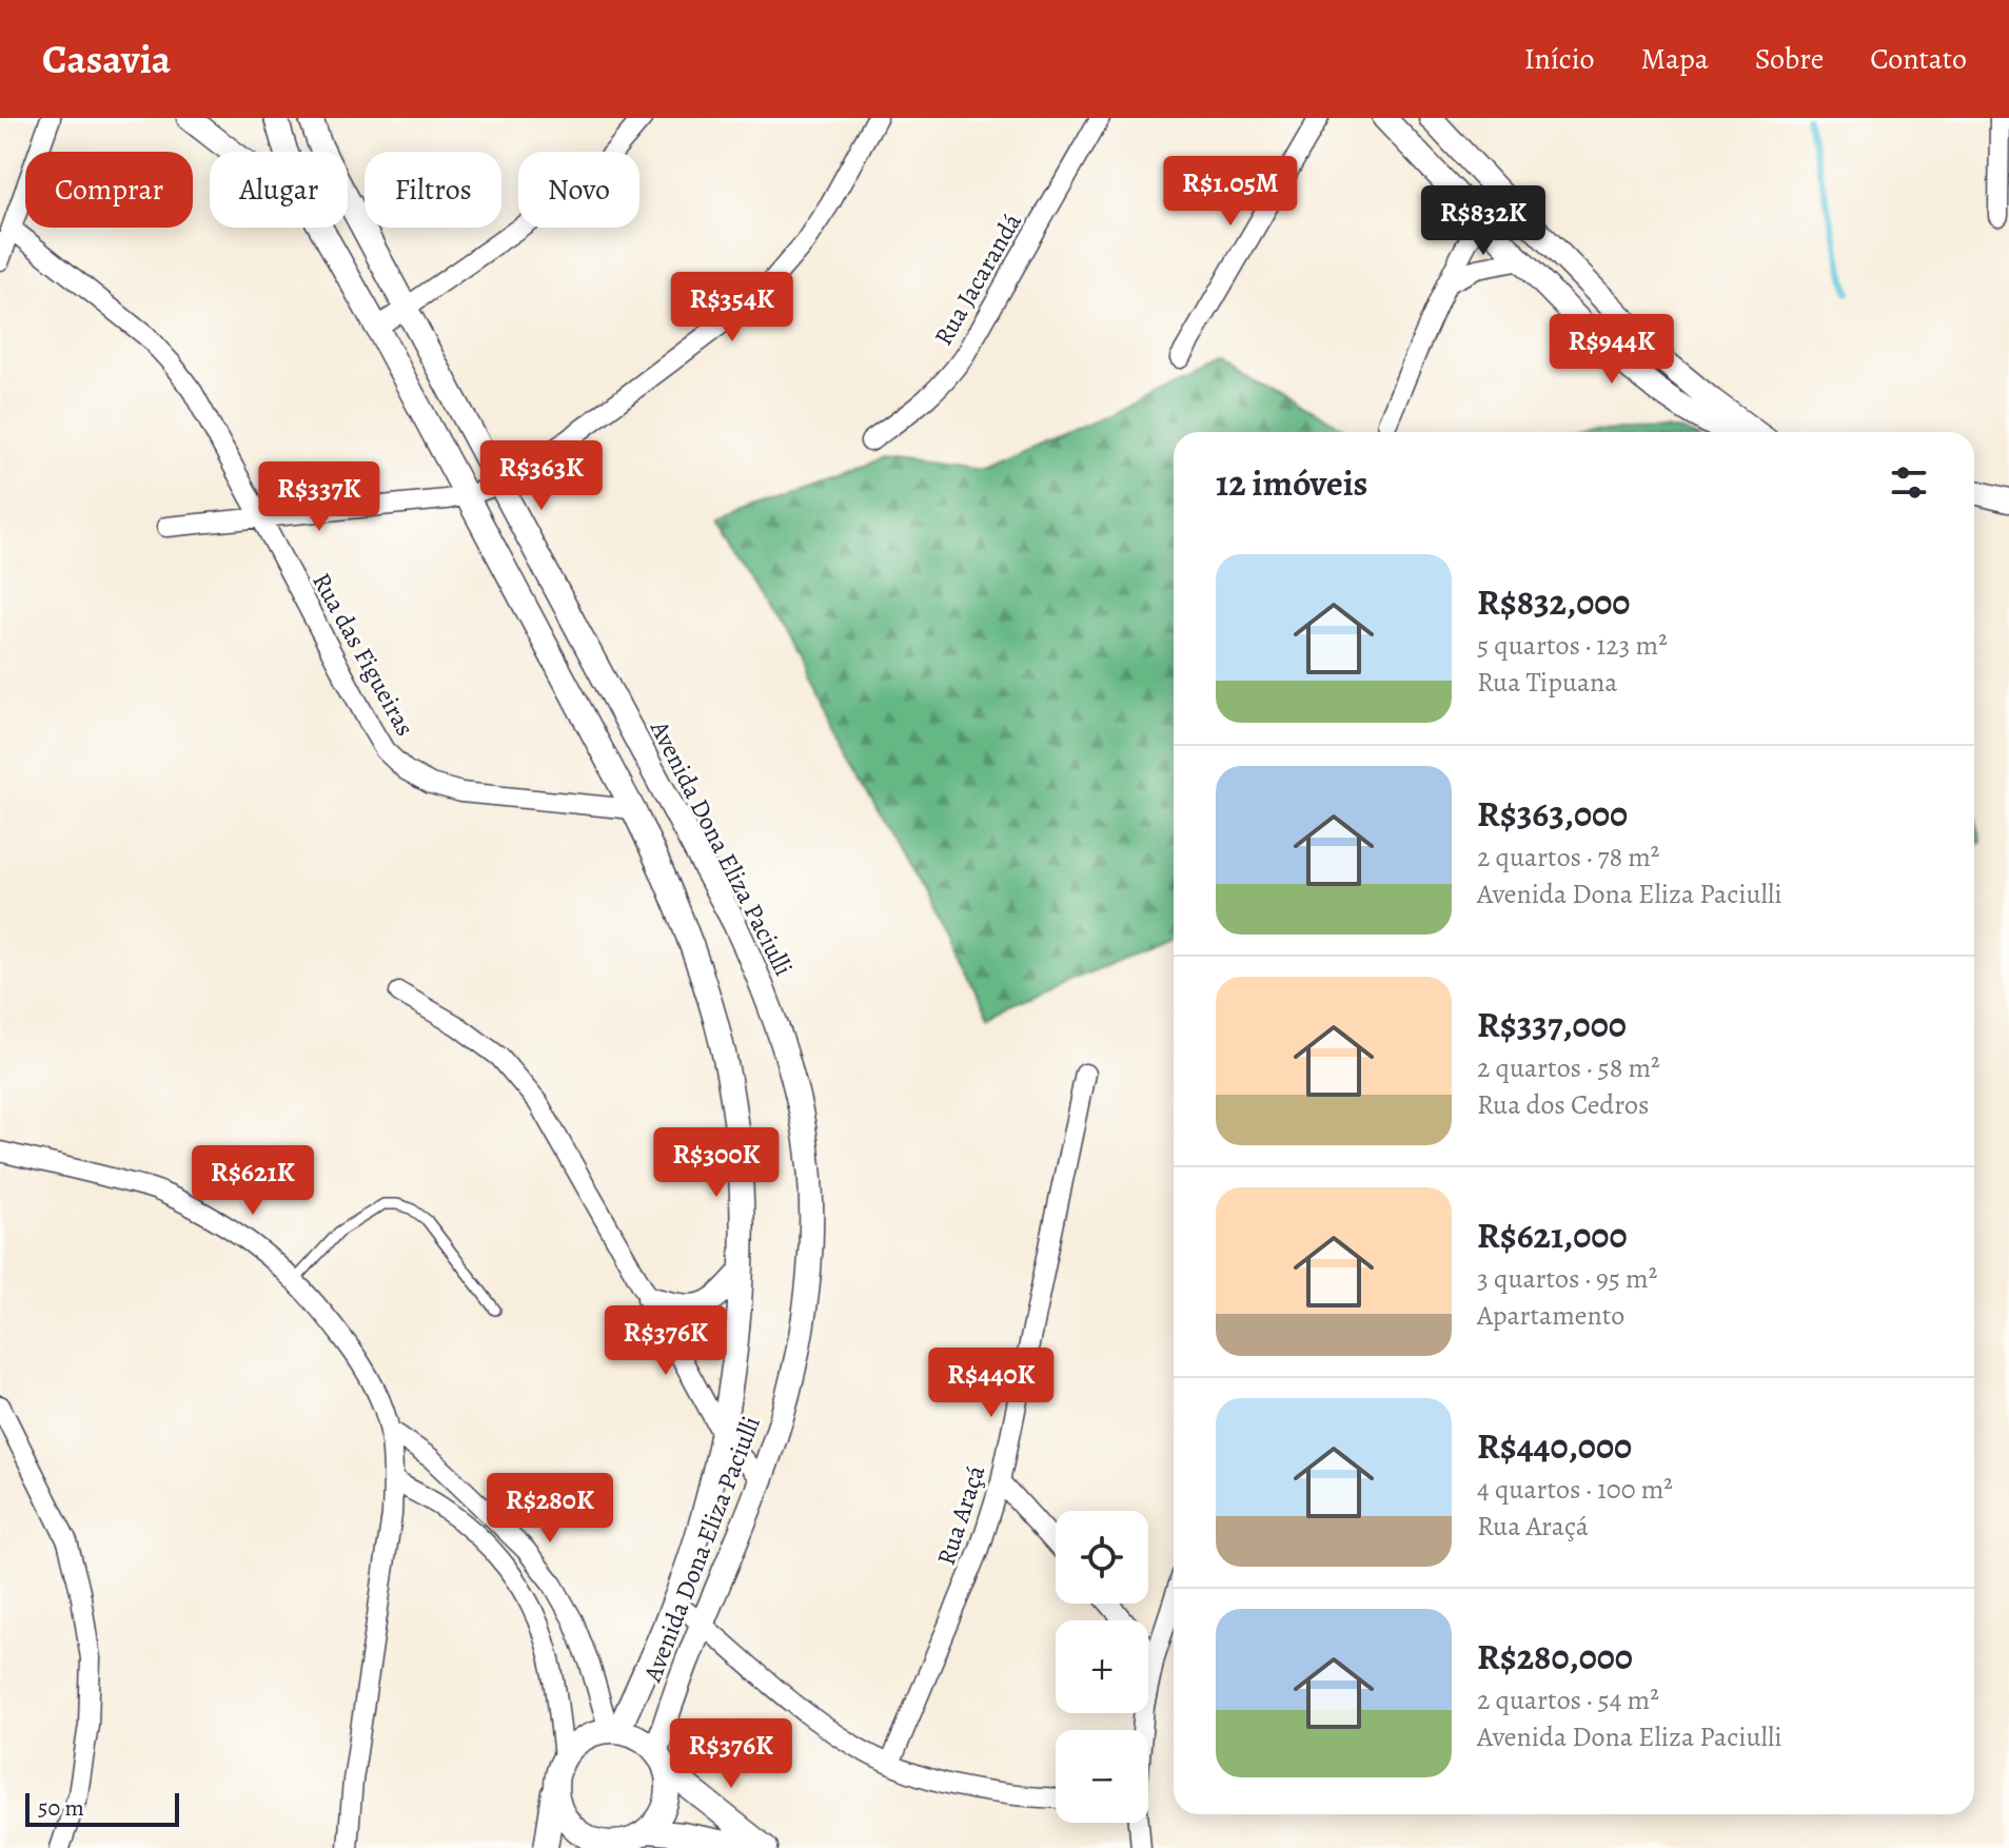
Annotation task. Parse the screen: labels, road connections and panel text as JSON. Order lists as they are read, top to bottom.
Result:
{
  "streets": {
    "street": [
      "Rua Jacarandá",
      "Rua das Figueiras",
      "Avenida Dona Eliza Paciulli",
      "Rua Araçá"
    ]
  },
  "crossings": [
    ["Rua das Figueiras", "Avenida Dona Eliza Paciulli"]
  ],
  "scale_bar": "50 m",
  "page": {
    "header": "Casavia",
    "nav": [
      "Início",
      "Mapa",
      "Sobre",
      "Contato"
    ],
    "chip": [
      "Comprar",
      "Alugar",
      "Filtros",
      "Novo"
    ],
    "price": [
      "R$1.05M",
      "R$832K",
      "R$354K",
      "R$944K",
      "R$363K",
      "R$337K",
      "R$300K",
      "R$621K",
      "R$376K",
      "R$440K",
      "R$280K",
      "R$376K"
    ],
    "heading": "12 imóveis",
    "list": [
      {
        "name": "R$832,000",
        "note": "5 quartos · 123 m² · Rua Tipuana"
      },
      {
        "name": "R$363,000",
        "note": "2 quartos · 78 m² · Avenida Dona Eliza Paciulli"
      },
      {
        "name": "R$337,000",
        "note": "2 quartos · 58 m² · Rua dos Cedros"
      },
      {
        "name": "R$621,000",
        "note": "3 quartos · 95 m² · Apartamento"
      },
      {
        "name": "R$440,000",
        "note": "4 quartos · 100 m² · Rua Araçá"
      },
      {
        "name": "R$280,000",
        "note": "2 quartos · 54 m² · Avenida Dona Eliza Paciulli"
      }
    ],
    "map_buttons": ["+", "−"],
    "scale": "50 m"
  }
}
